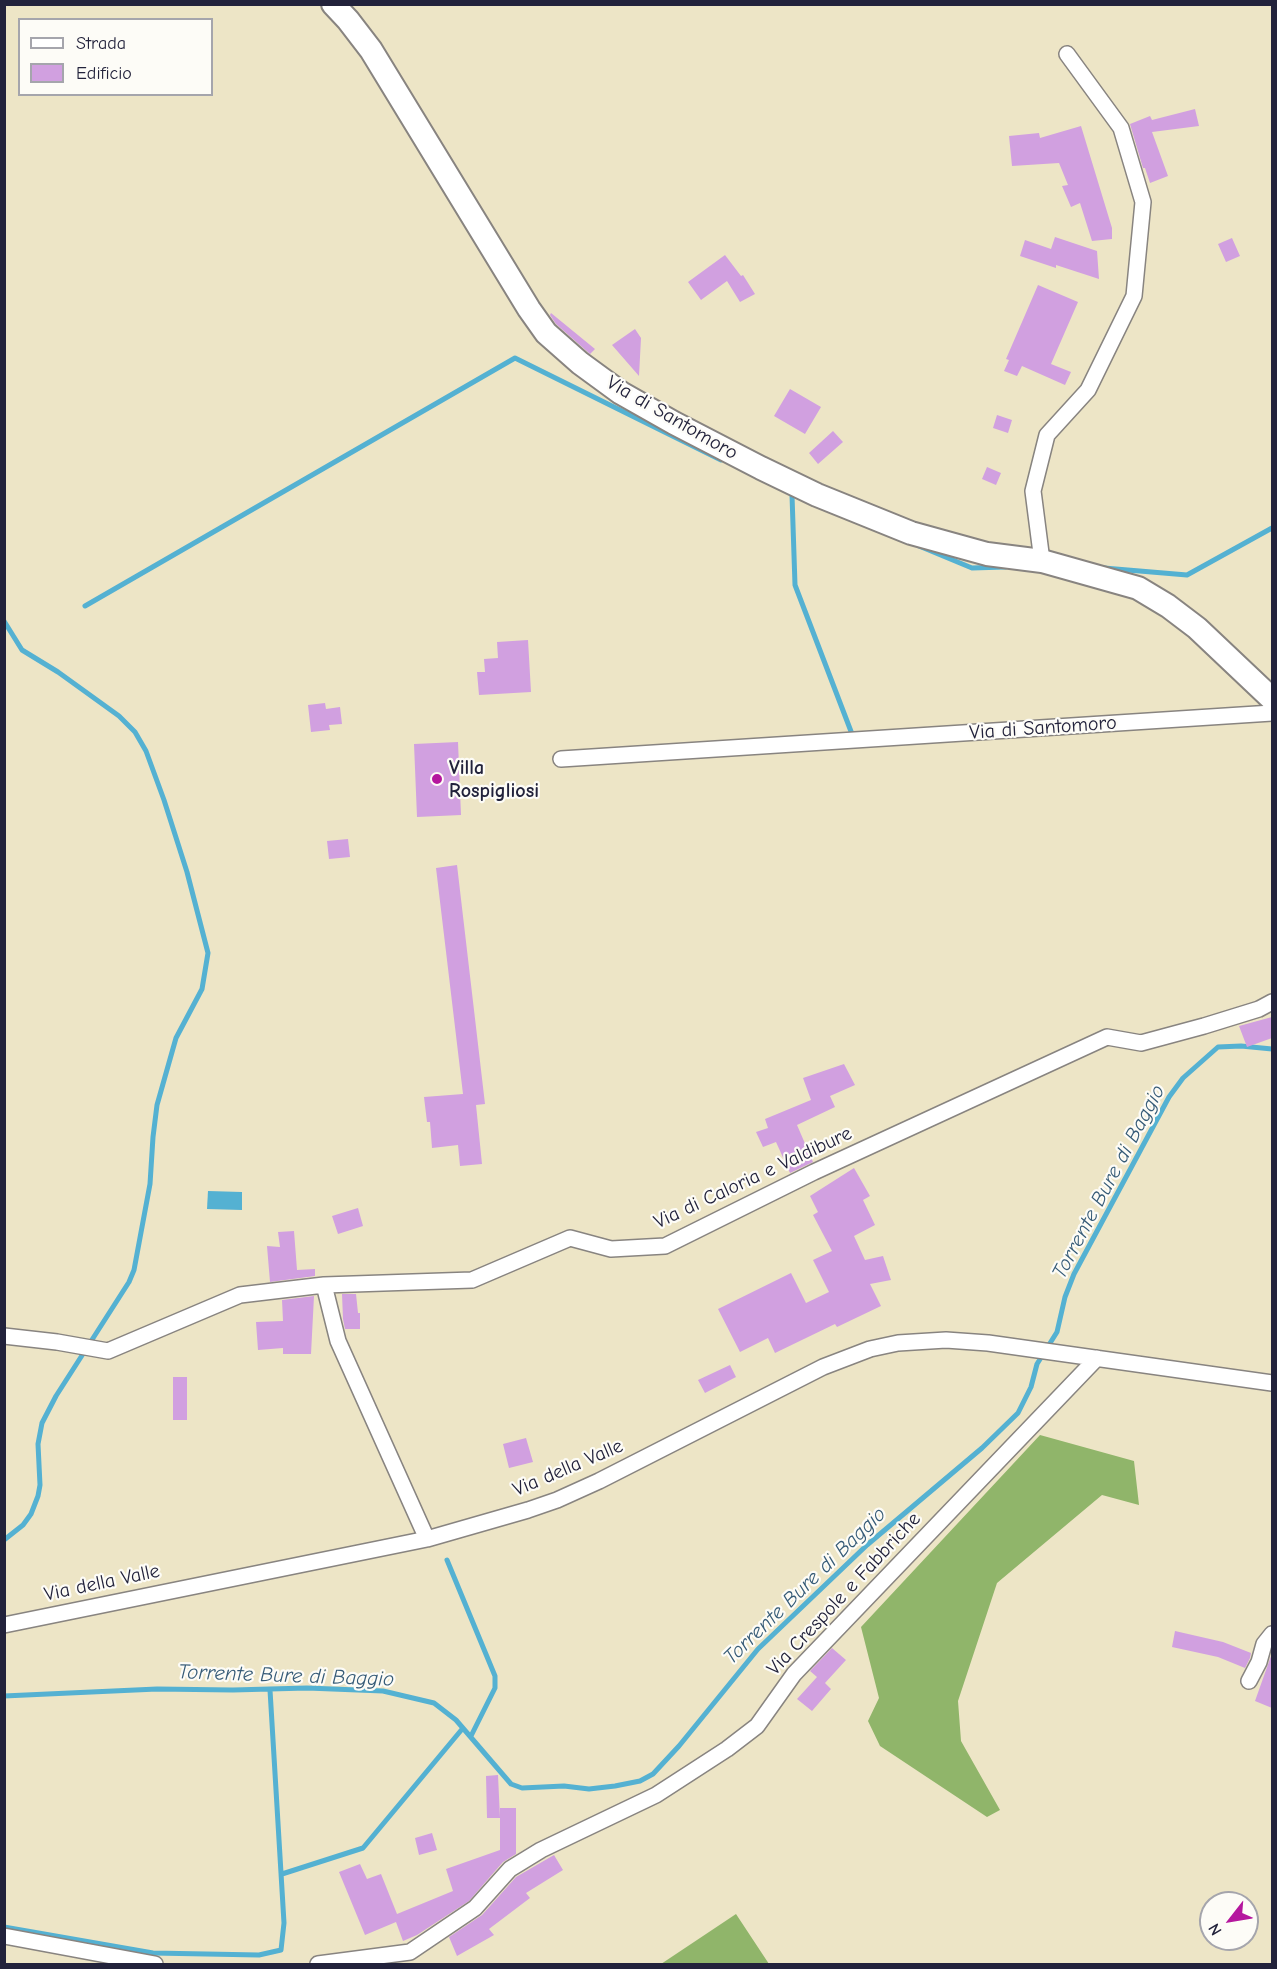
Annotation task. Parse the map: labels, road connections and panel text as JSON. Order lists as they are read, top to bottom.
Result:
{
  "streets": {
    "main road": ["Via di Santomoro"],
    "street": ["Via di Caloria e Valdibure", "Via della Valle", "Via Crespole e Fabbriche"]
  },
  "crossings": [
    ["Via della Valle", "Via Crespole e Fabbriche"]
  ],
  "water": ["Torrente Bure di Baggio"],
  "places": ["Villa Rospigliosi"],
  "legend": ["Strada", "Edificio"],
  "north": "bottom left"
}
